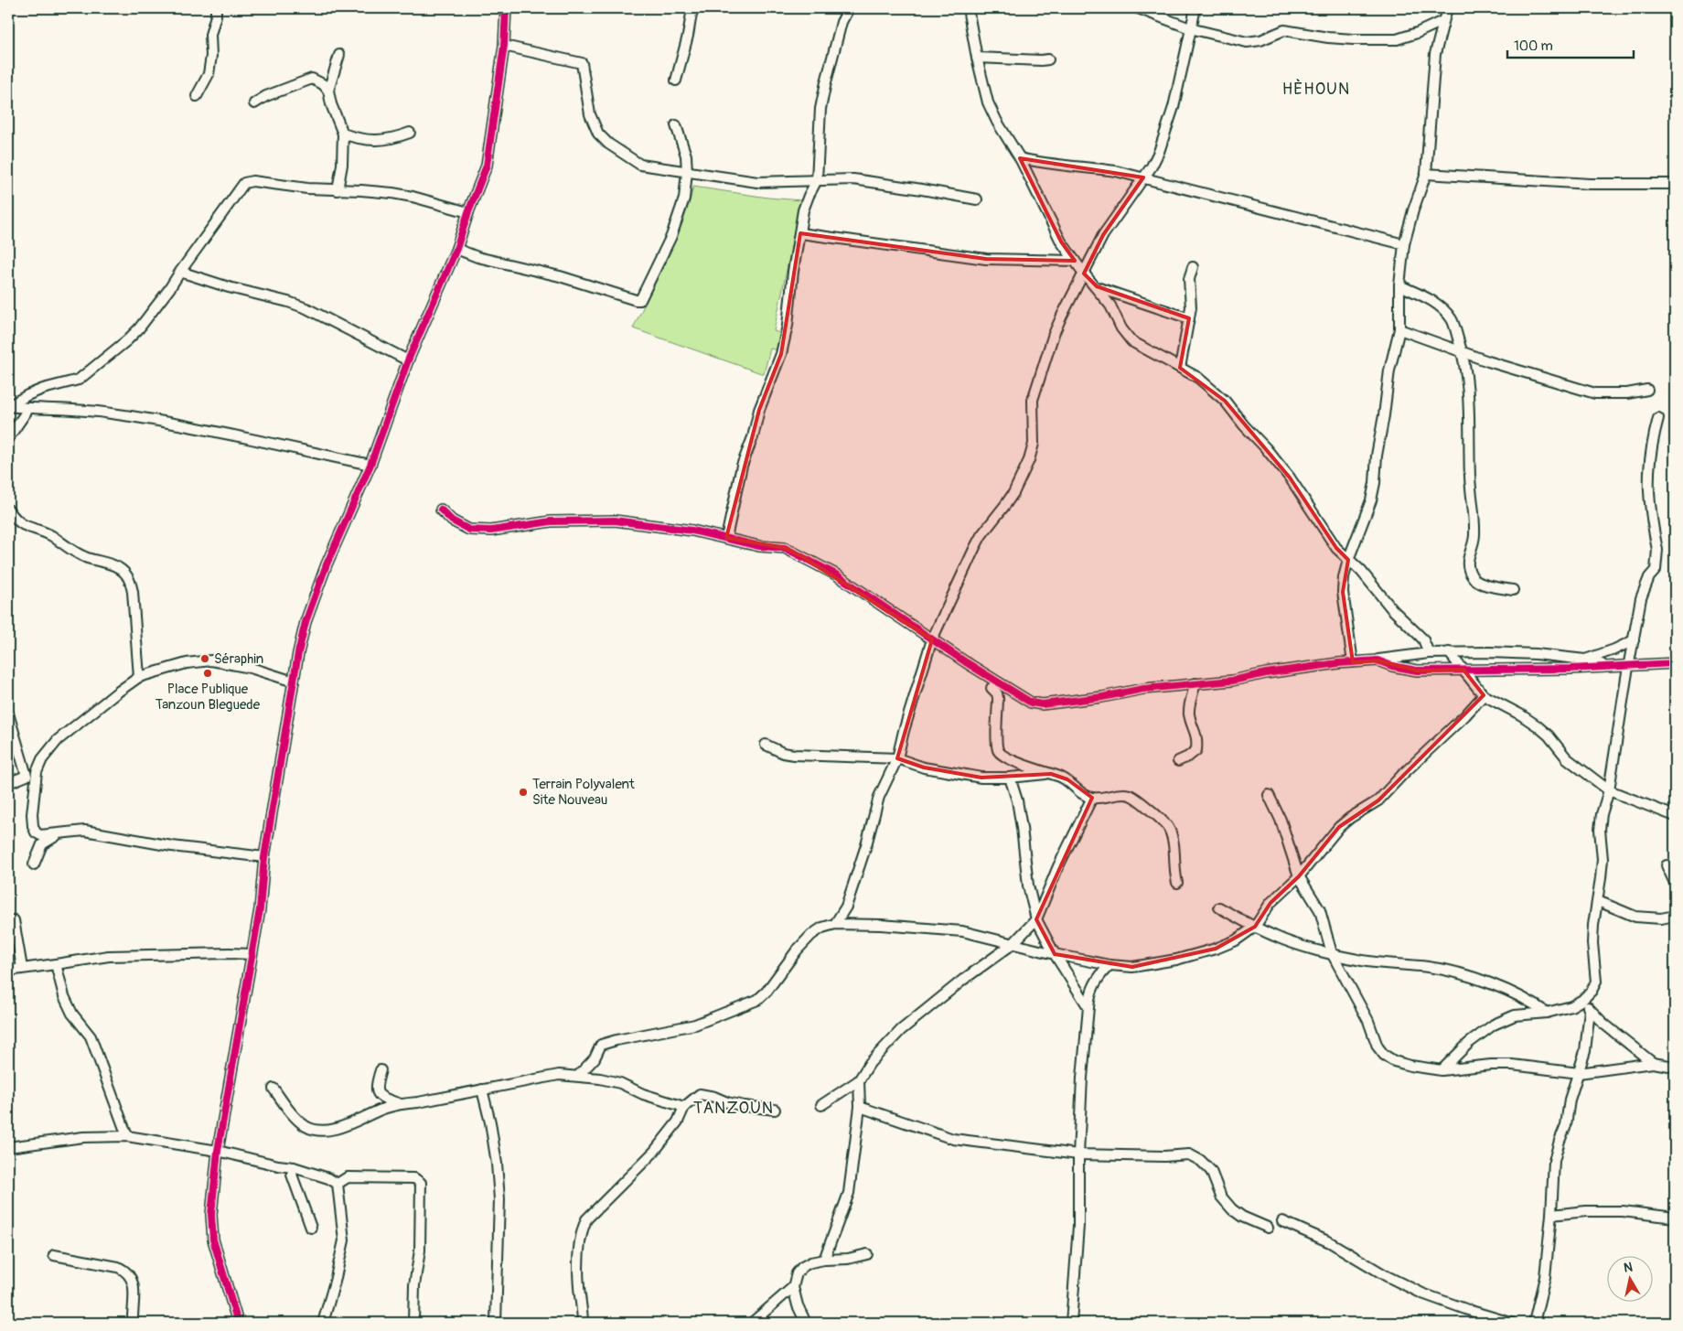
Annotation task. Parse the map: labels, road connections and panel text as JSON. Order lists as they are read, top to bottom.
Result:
{
  "districts": ["HÈHOUN", "TANZOUN"],
  "places": ["Séraphin", "Place Publique Tanzoun Bleguede", "Terrain Polyvalent Site Nouveau"],
  "scale_bar": "100 m",
  "north": "top"
}
